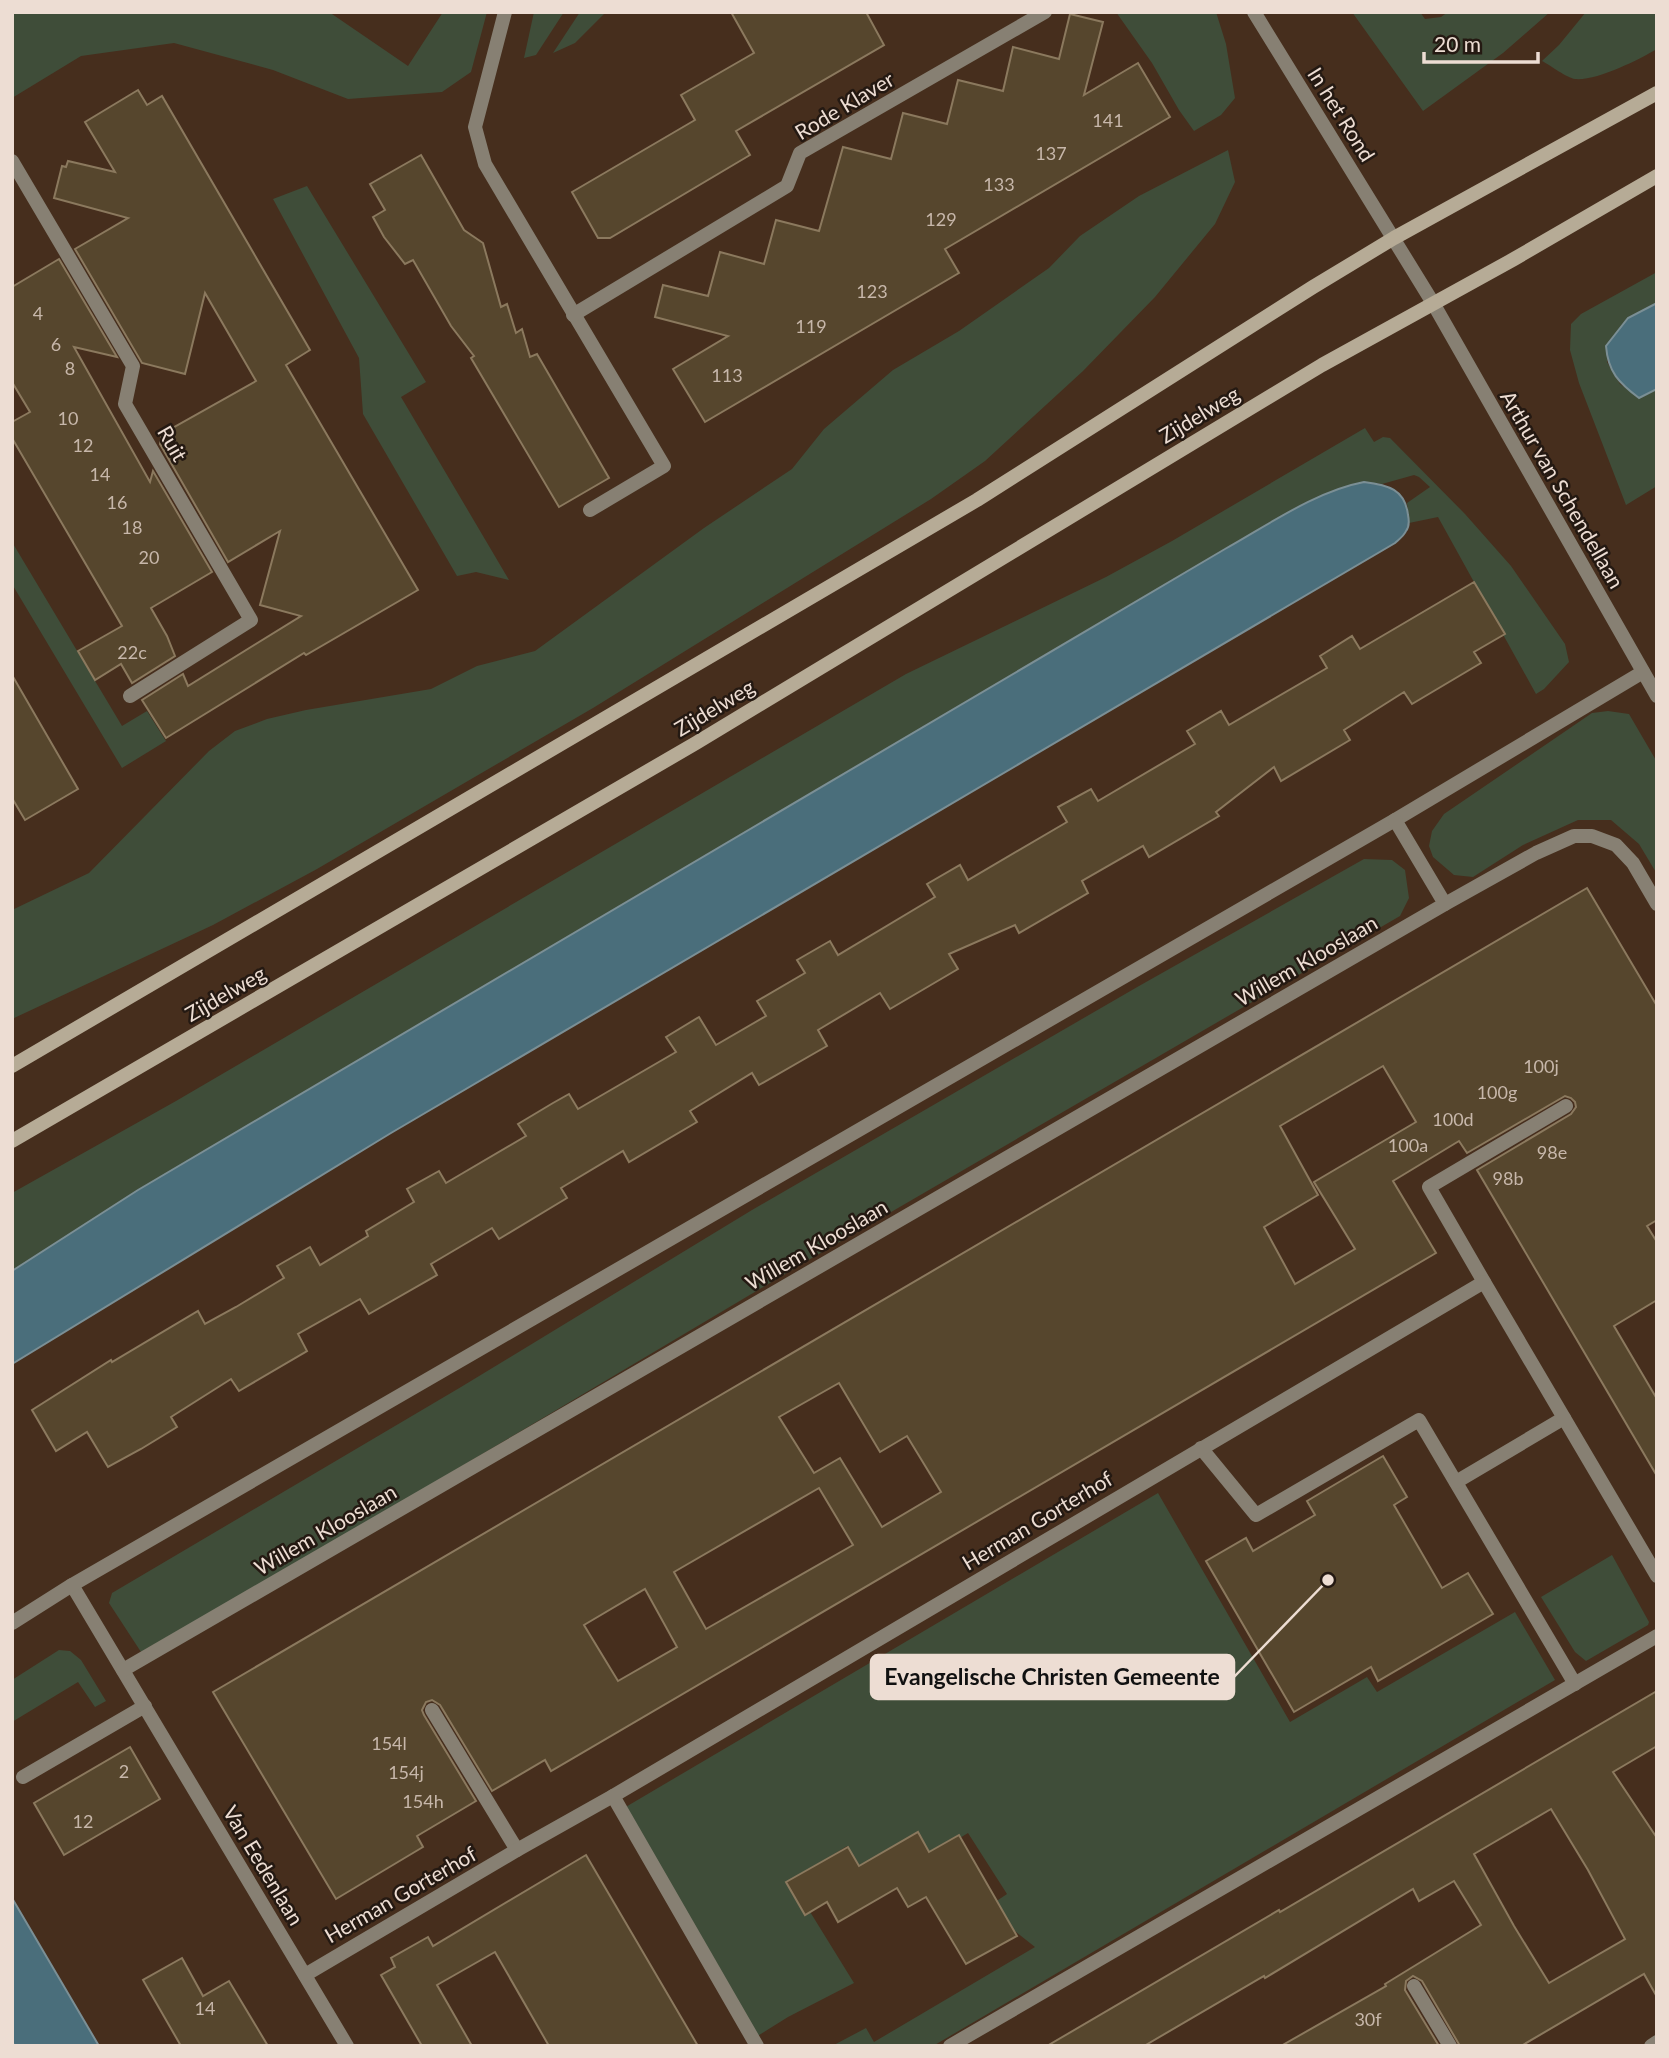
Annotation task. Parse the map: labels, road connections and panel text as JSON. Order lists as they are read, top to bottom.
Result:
{
  "streets": {
    "main road": ["Zijdelweg"],
    "street": [
      "Rode Klaver",
      "In het Rond",
      "Ruit",
      "Arthur van Schendellaan",
      "Willem Klooslaan",
      "Herman Gorterhof",
      "Van Eedenlaan"
    ]
  },
  "crossings": [
    ["Zijdelweg", "Arthur van Schendellaan"],
    ["Willem Klooslaan", "Van Eedenlaan"],
    ["Herman Gorterhof", "Van Eedenlaan"]
  ],
  "places": ["Evangelische Christen Gemeente"],
  "house_numbers": [
    "141",
    "137",
    "133",
    "129",
    "123",
    "4",
    "119",
    "6",
    "8",
    "113",
    "10",
    "12",
    "14",
    "16",
    "18",
    "20",
    "22c",
    "100j",
    "100g",
    "100d",
    "100a",
    "98e",
    "98b",
    "154l",
    "2",
    "154j",
    "154h",
    "12",
    "14",
    "30f"
  ],
  "scale_bar": "20 m"
}
